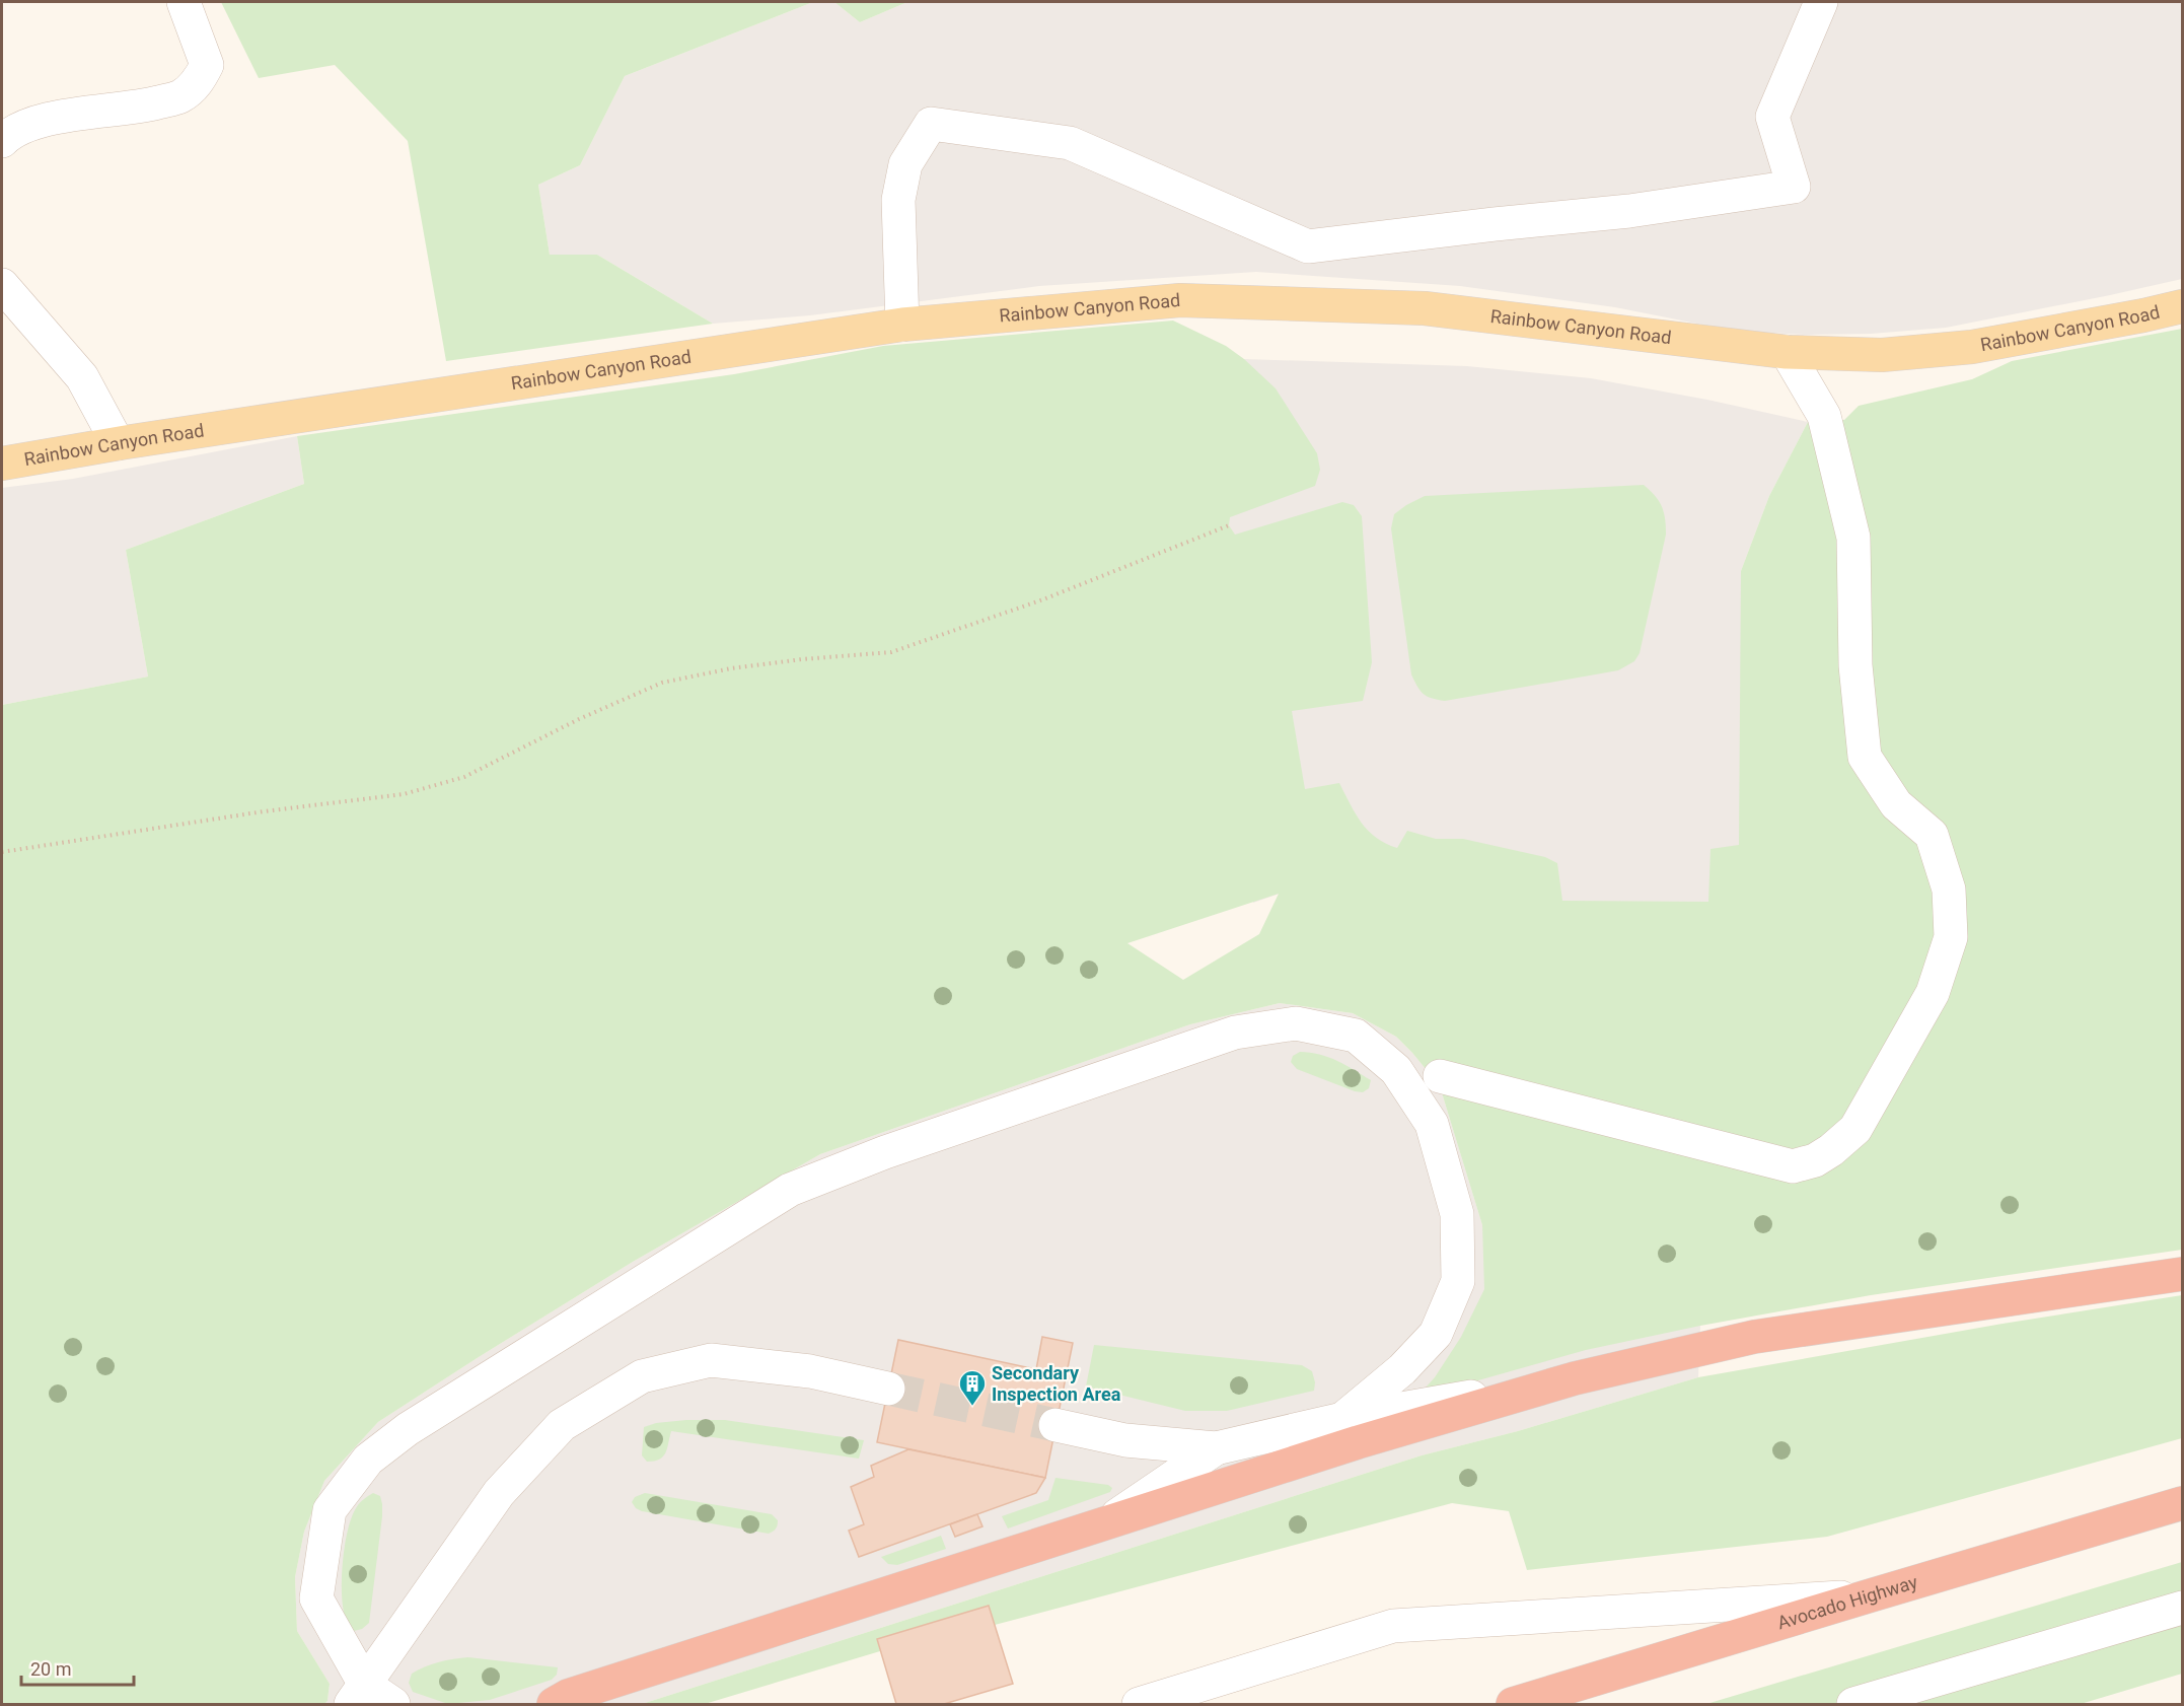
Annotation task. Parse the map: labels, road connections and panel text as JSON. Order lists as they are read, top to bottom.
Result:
{
  "streets": {
    "highway": ["Avocado Highway"],
    "main road": ["Rainbow Canyon Road"]
  },
  "places": {
    "building": ["Secondary Inspection Area"]
  },
  "scale_bar": "20 m"
}
